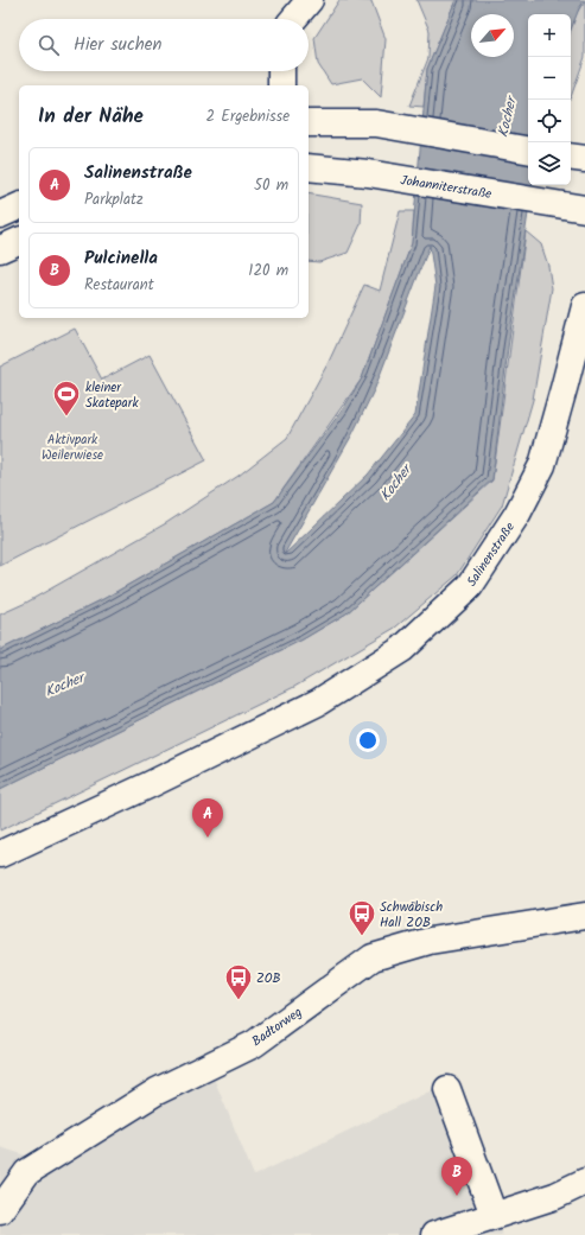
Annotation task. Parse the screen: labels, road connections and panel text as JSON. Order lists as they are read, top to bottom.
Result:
{
  "streets": {
    "street": ["Johanniterstraße", "Salinenstraße", "Badtorweg"]
  },
  "water": ["Kocher"],
  "parks": ["Aktivpark Weilerwiese"],
  "places": {
    "sports": ["kleiner Skatepark"],
    "bus stop": ["Schwäbisch Hall ZOB", "ZOB"]
  },
  "north": "top right",
  "page": {
    "map_buttons": ["+", "−"],
    "search": "Hier suchen",
    "heading": ["In der Nähe", "2 Ergebnisse"],
    "list": [
      {
        "mark": "A",
        "name": "Salinenstraße",
        "note": "Parkplatz",
        "value": "50 m"
      },
      {
        "mark": "B",
        "name": "Pulcinella",
        "note": "Restaurant",
        "value": "120 m"
      }
    ],
    "pins": ["A", "B"]
  }
}
